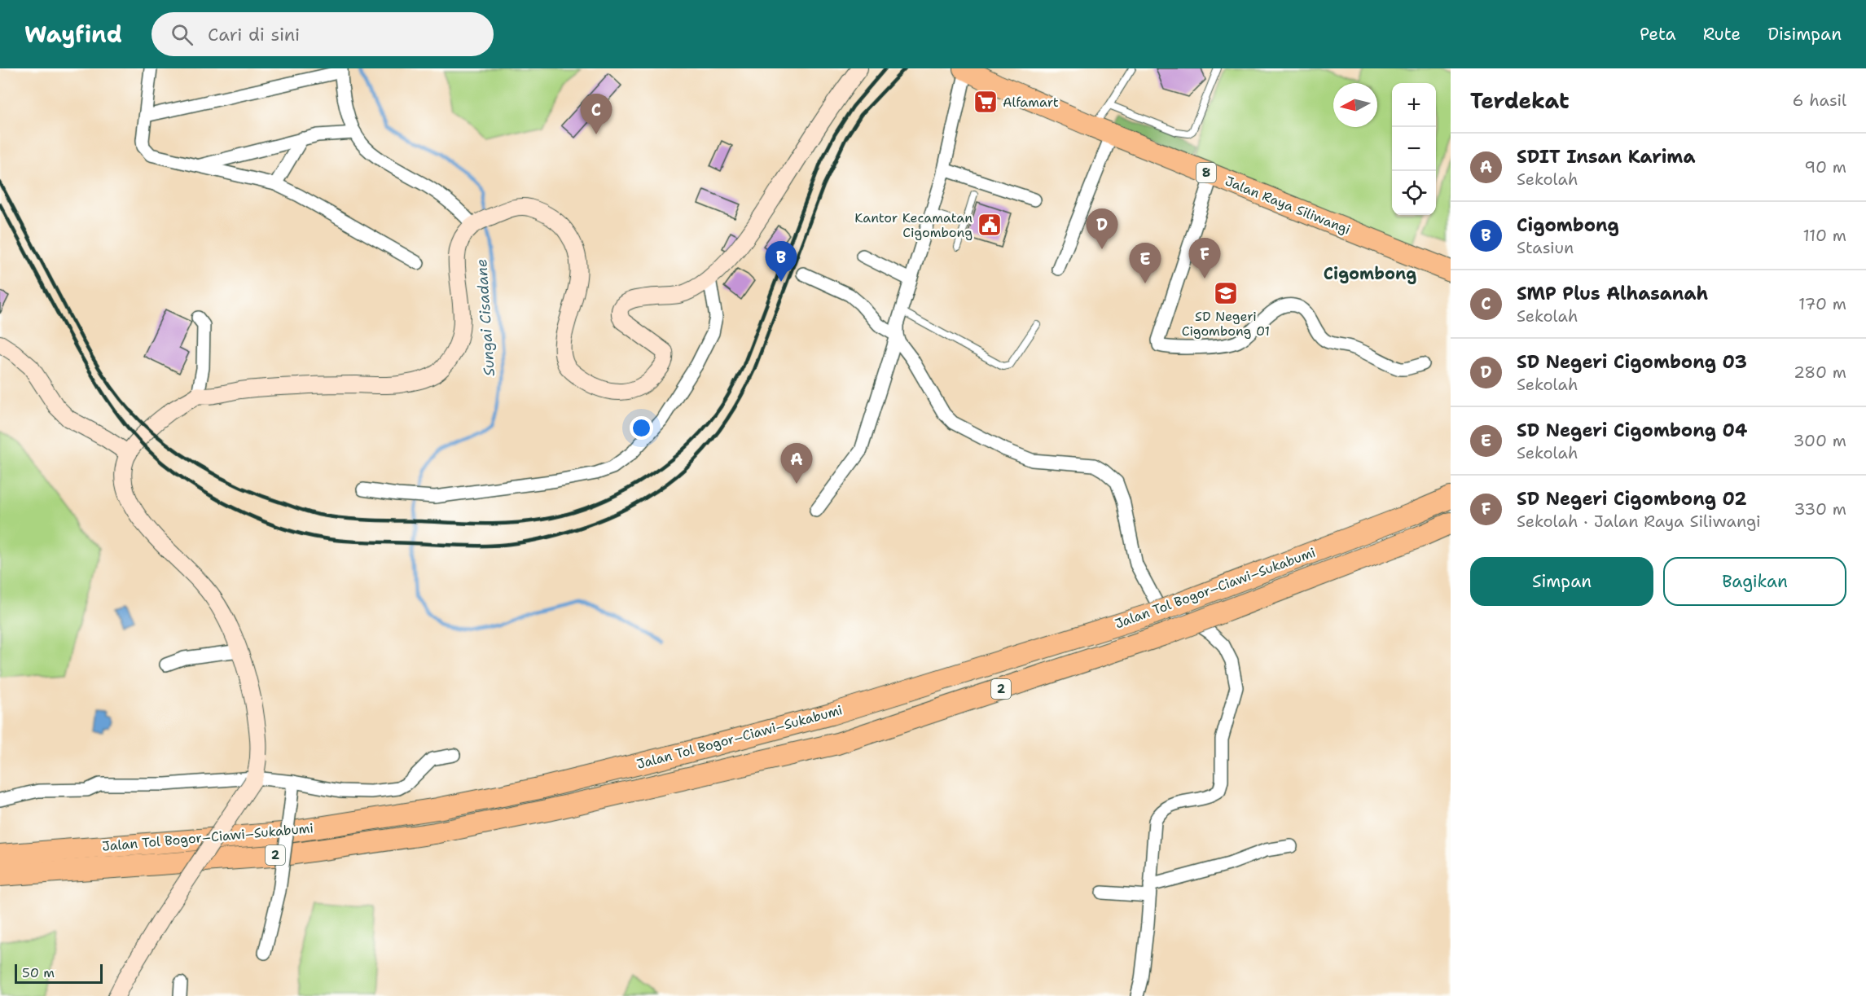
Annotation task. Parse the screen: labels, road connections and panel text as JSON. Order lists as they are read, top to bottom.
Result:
{
  "streets": {
    "highway": [
      "8",
      "Jalan Raya Siliwangi",
      "Jalan Tol Bogor–Ciawi–Sukabumi",
      "2"
    ]
  },
  "districts": ["Cigombong"],
  "water": ["Sungai Cisadane"],
  "places": {
    "supermarket": ["Alfamart"],
    "public building": ["Kantor Kecamatan Cigombong"],
    "school or university": ["SD Negeri Cigombong 01"]
  },
  "scale_bar": "50 m",
  "north": "left",
  "page": {
    "header": "Wayfind",
    "search": "Cari di sini",
    "nav": ["Peta", "Rute", "Disimpan"],
    "heading": ["Terdekat", "6 hasil"],
    "map_buttons": ["+", "−"],
    "pins": [
      "C",
      "D",
      "F",
      "B",
      "E",
      "A"
    ],
    "list": [
      {
        "mark": "A",
        "name": "SDIT Insan Karima",
        "note": "Sekolah",
        "value": "90 m"
      },
      {
        "mark": "B",
        "name": "Cigombong",
        "note": "Stasiun",
        "value": "110 m"
      },
      {
        "mark": "C",
        "name": "SMP Plus Alhasanah",
        "note": "Sekolah",
        "value": "170 m"
      },
      {
        "mark": "D",
        "name": "SD Negeri Cigombong 03",
        "note": "Sekolah",
        "value": "280 m"
      },
      {
        "mark": "E",
        "name": "SD Negeri Cigombong 04",
        "note": "Sekolah",
        "value": "300 m"
      },
      {
        "mark": "F",
        "name": "SD Negeri Cigombong 02",
        "note": "Sekolah · Jalan Raya Siliwangi",
        "value": "330 m"
      }
    ],
    "buttons": ["Simpan", "Bagikan"],
    "scale": "50 m"
  }
}
